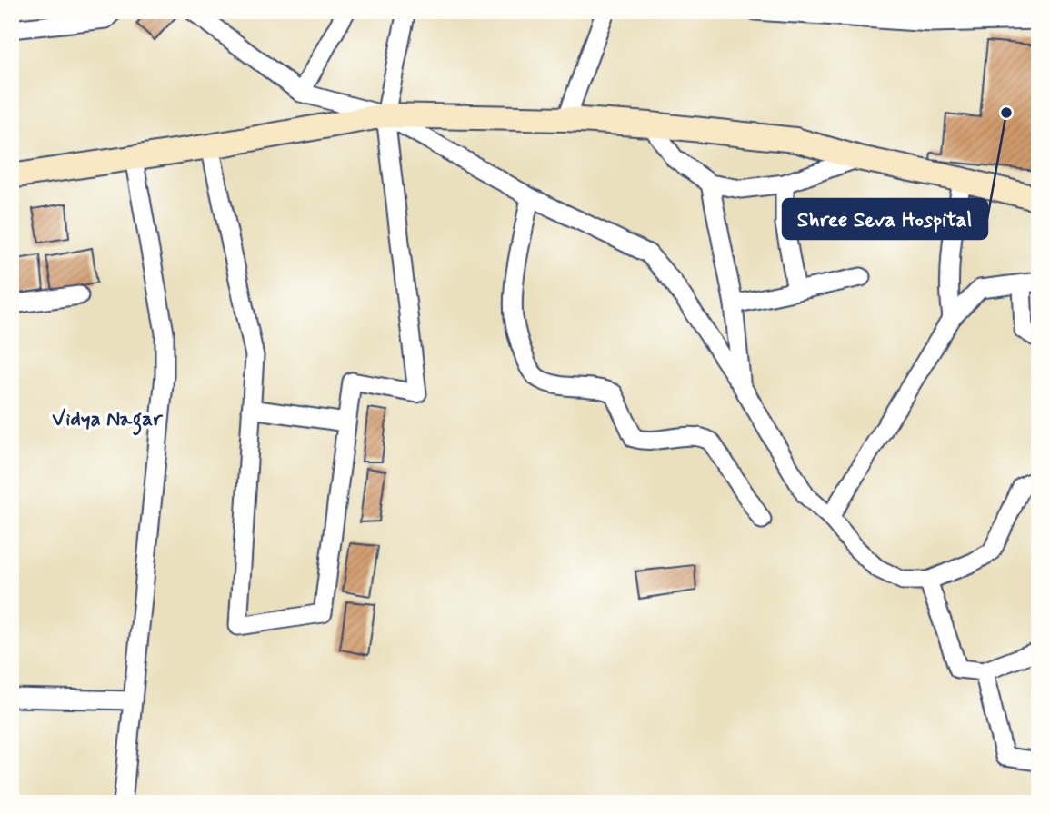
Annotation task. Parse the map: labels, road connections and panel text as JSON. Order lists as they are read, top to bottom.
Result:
{
  "districts": ["Vidya Nagar"],
  "places": ["Shree Seva Hospital"]
}
